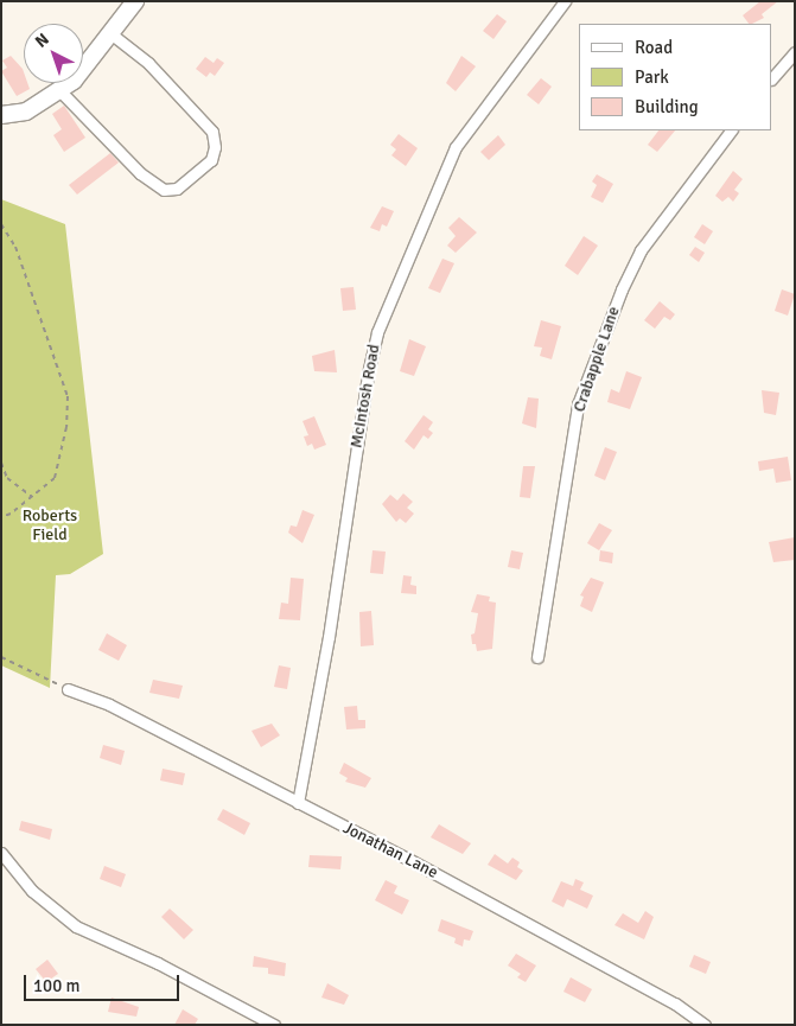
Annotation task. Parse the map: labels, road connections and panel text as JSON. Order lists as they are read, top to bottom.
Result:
{
  "streets": {
    "street": ["Crabapple Lane", "McIntosh Road", "Jonathan Lane"]
  },
  "crossings": [
    ["McIntosh Road", "Jonathan Lane"]
  ],
  "parks": ["Roberts Field"],
  "legend": ["Road", "Park", "Building"],
  "scale_bar": "100 m",
  "north": "top left"
}
